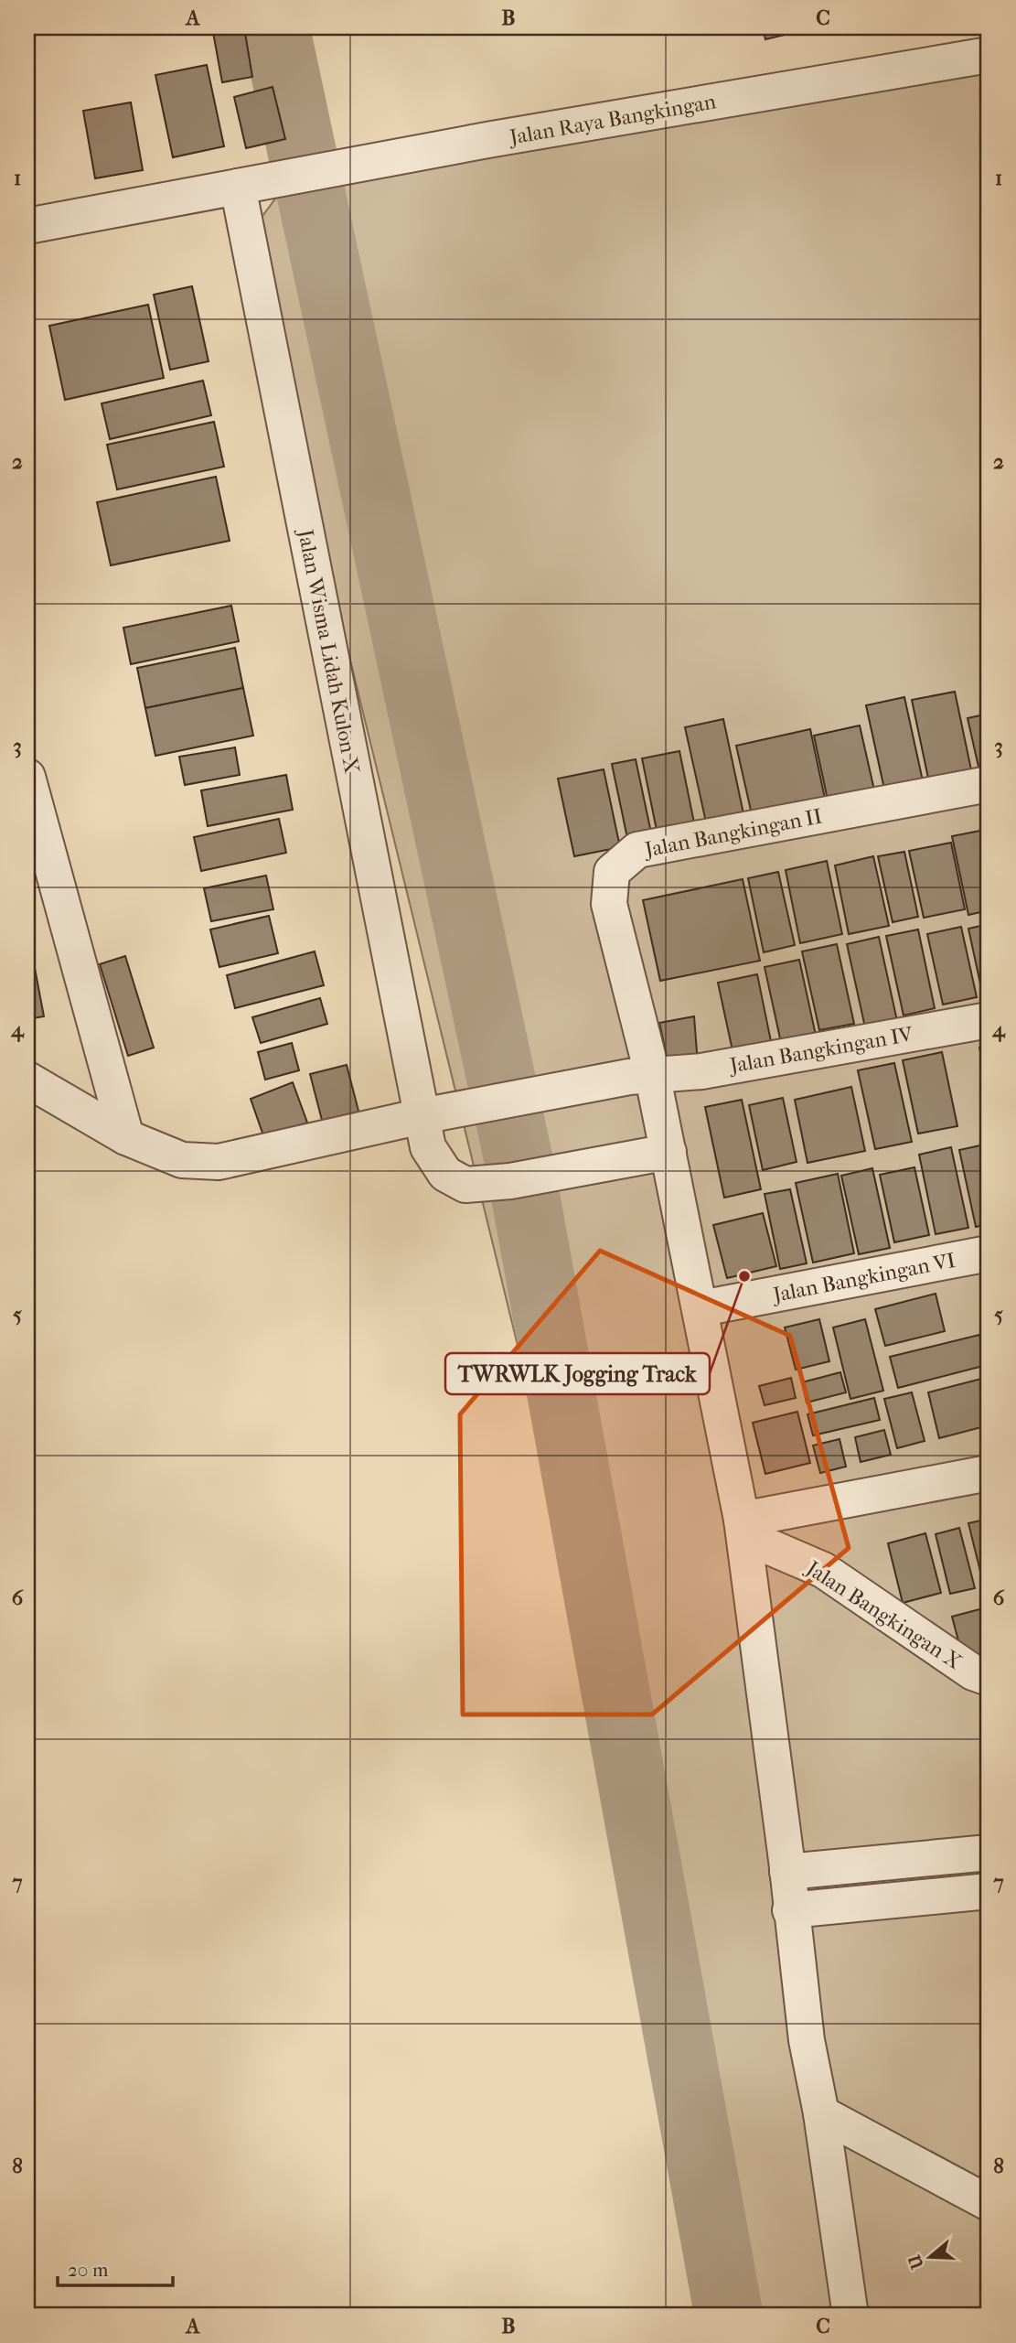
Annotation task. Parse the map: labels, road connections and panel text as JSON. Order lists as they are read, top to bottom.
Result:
{
  "streets": {
    "street": [
      "Jalan Raya Bangkingan",
      "Jalan Wisma Lidah Kulon X",
      "Jalan Bangkingan II",
      "Jalan Bangkingan IV",
      "Jalan Bangkingan VI",
      "Jalan Bangkingan X"
    ]
  },
  "crossings": [
    ["Jalan Raya Bangkingan", "Jalan Wisma Lidah Kulon X"],
    ["Jalan Wisma Lidah Kulon X", "Jalan Bangkingan IV"],
    ["Jalan Bangkingan II", "Jalan Bangkingan IV"],
    ["Jalan Bangkingan II", "Jalan Bangkingan VI"],
    ["Jalan Bangkingan II", "Jalan Bangkingan X"]
  ],
  "places": ["TWRWLK Jogging Track"],
  "scale_bar": "20 m",
  "north": "left",
  "grid": {
    "columns": ["A", "B", "C"],
    "rows": [
      "1",
      "2",
      "3",
      "4",
      "5",
      "6",
      "7",
      "8"
    ]
  }
}
